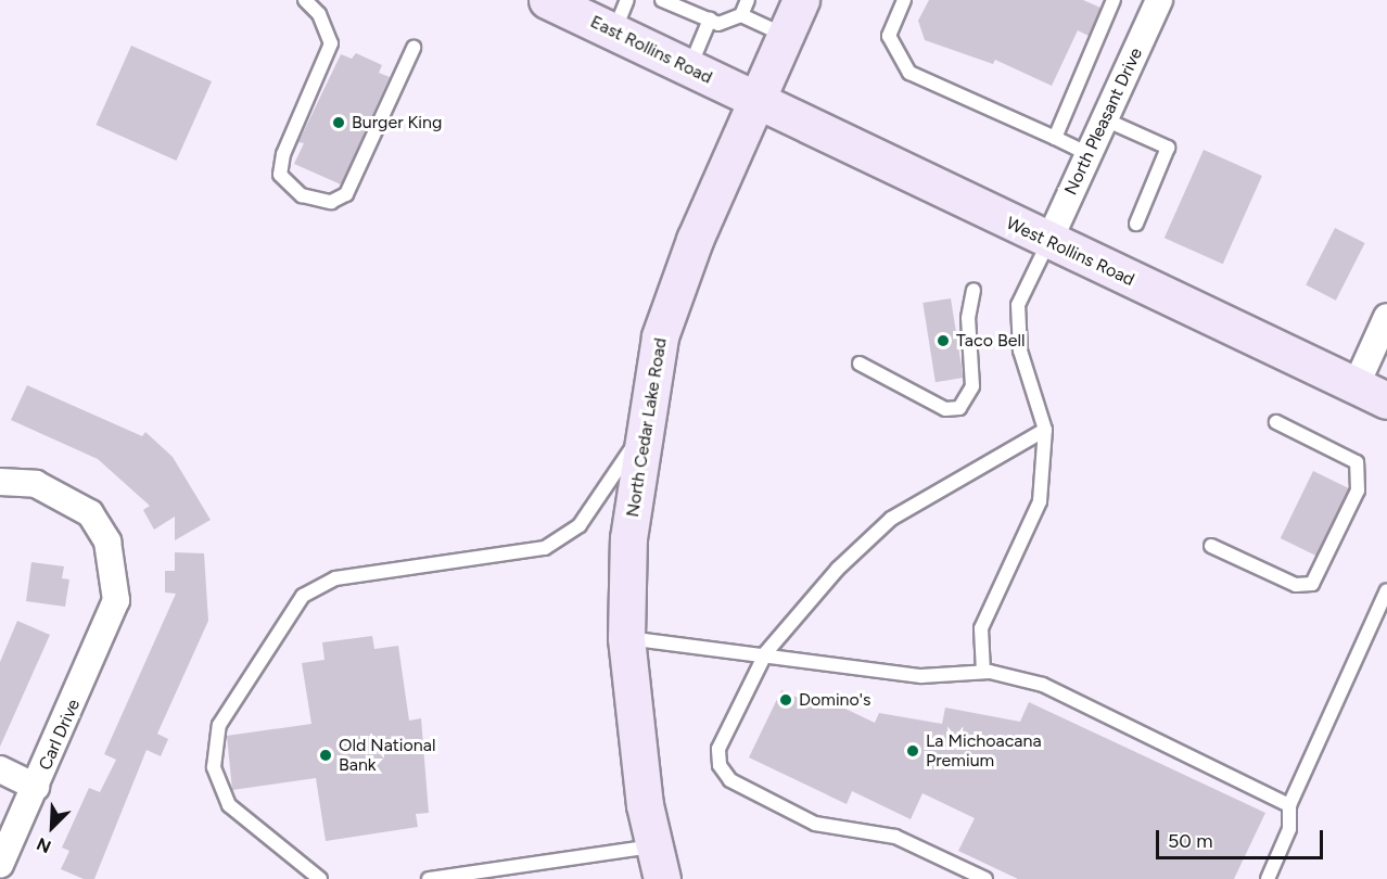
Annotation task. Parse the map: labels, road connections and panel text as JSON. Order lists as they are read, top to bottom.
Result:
{
  "streets": {
    "main road": ["East Rollins Road", "West Rollins Road", "North Cedar Lake Road"],
    "street": ["North Pleasant Drive", "Carl Drive"]
  },
  "crossings": [
    ["East Rollins Road", "West Rollins Road"],
    ["East Rollins Road", "North Cedar Lake Road"],
    ["North Pleasant Drive", "West Rollins Road"],
    ["West Rollins Road", "North Cedar Lake Road"]
  ],
  "places": [
    "Burger King",
    "Taco Bell",
    "Domino's",
    "La Michoacana Premium",
    "Old National Bank"
  ],
  "scale_bar": "50 m",
  "north": "bottom left"
}
